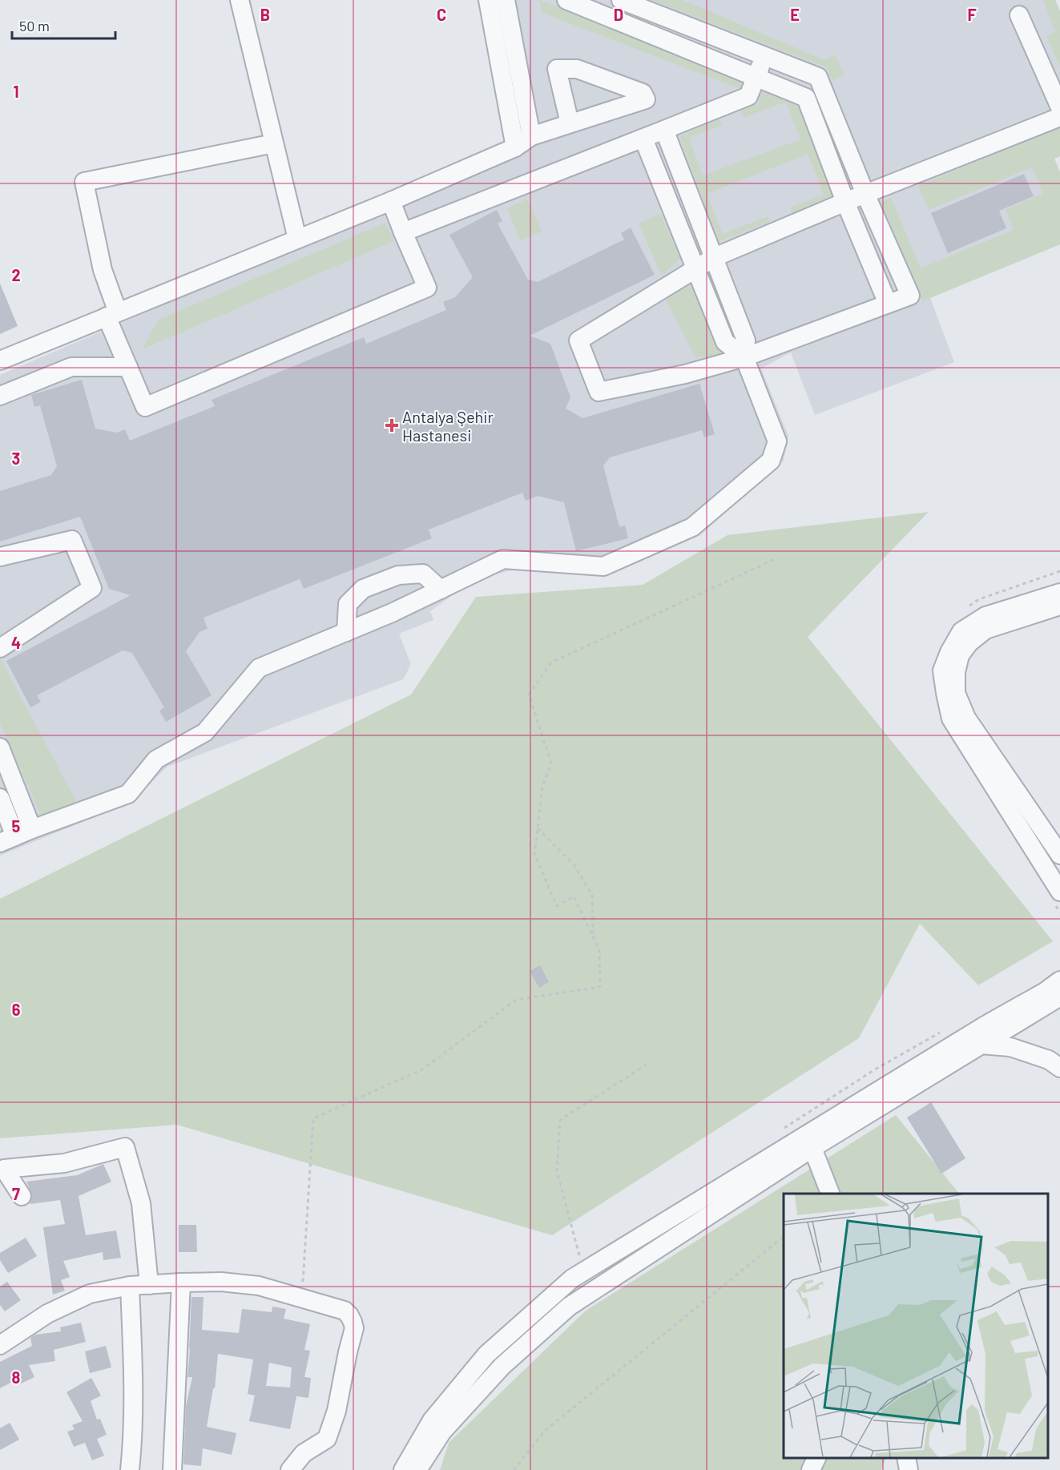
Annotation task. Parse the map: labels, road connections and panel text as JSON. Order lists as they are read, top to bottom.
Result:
{
  "places": {
    "health": ["Antalya Şehir Hastanesi"]
  },
  "scale_bar": "50 m",
  "grid": {
    "columns": [
      "B",
      "C",
      "D",
      "E",
      "F"
    ],
    "rows": [
      "1",
      "2",
      "3",
      "4",
      "5",
      "6",
      "7",
      "8"
    ]
  }
}
